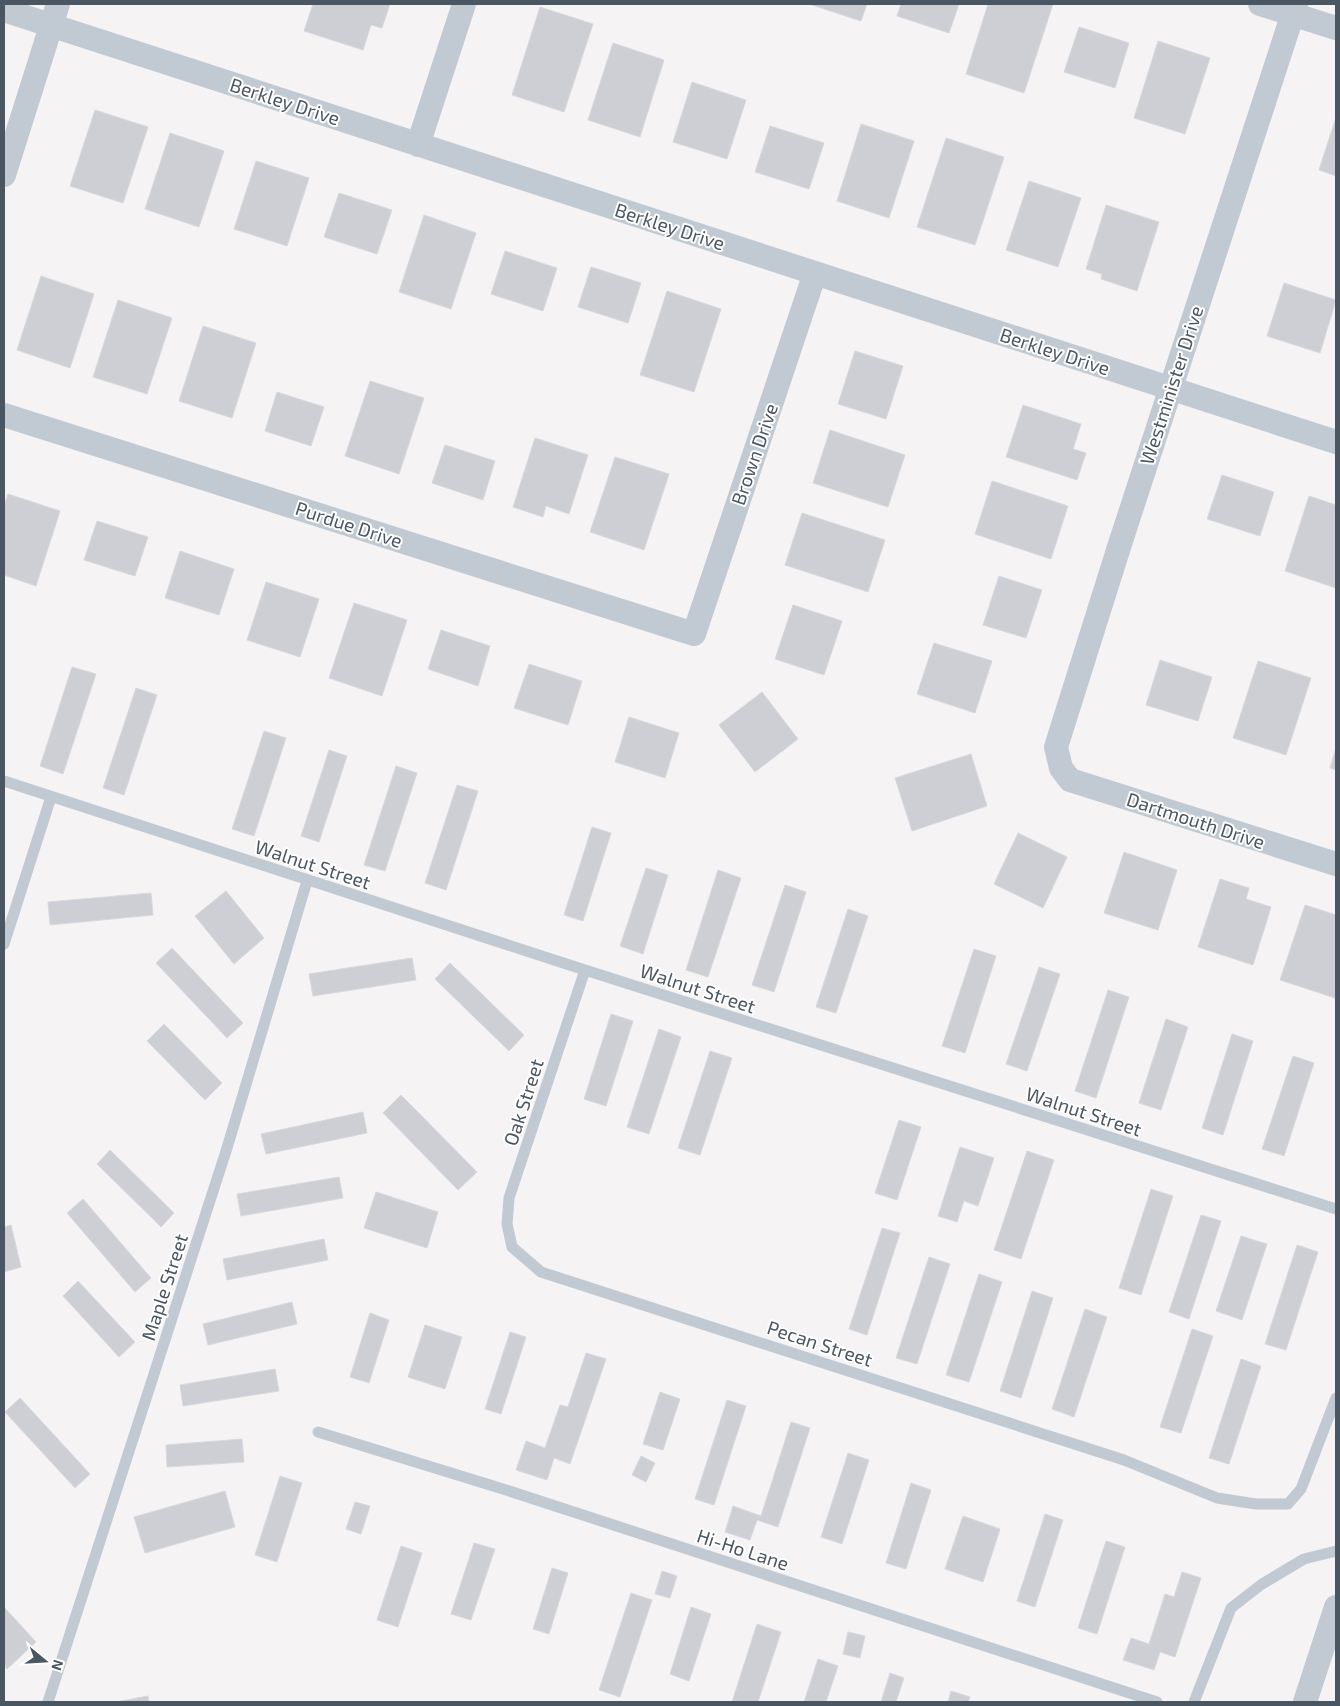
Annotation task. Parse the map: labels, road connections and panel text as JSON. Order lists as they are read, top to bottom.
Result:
{
  "streets": {
    "street": [
      "Berkley Drive",
      "Westminister Drive",
      "Brown Drive",
      "Purdue Drive",
      "Dartmouth Drive"
    ],
    "lane": [
      "Walnut Street",
      "Oak Street",
      "Maple Street",
      "Pecan Street",
      "Hi-Ho Lane"
    ]
  },
  "crossings": [
    ["Berkley Drive", "Westminister Drive"],
    ["Berkley Drive", "Brown Drive"],
    ["Westminister Drive", "Dartmouth Drive"],
    ["Brown Drive", "Purdue Drive"],
    ["Walnut Street", "Oak Street"],
    ["Walnut Street", "Maple Street"],
    ["Oak Street", "Pecan Street"]
  ],
  "north": "right"
}
